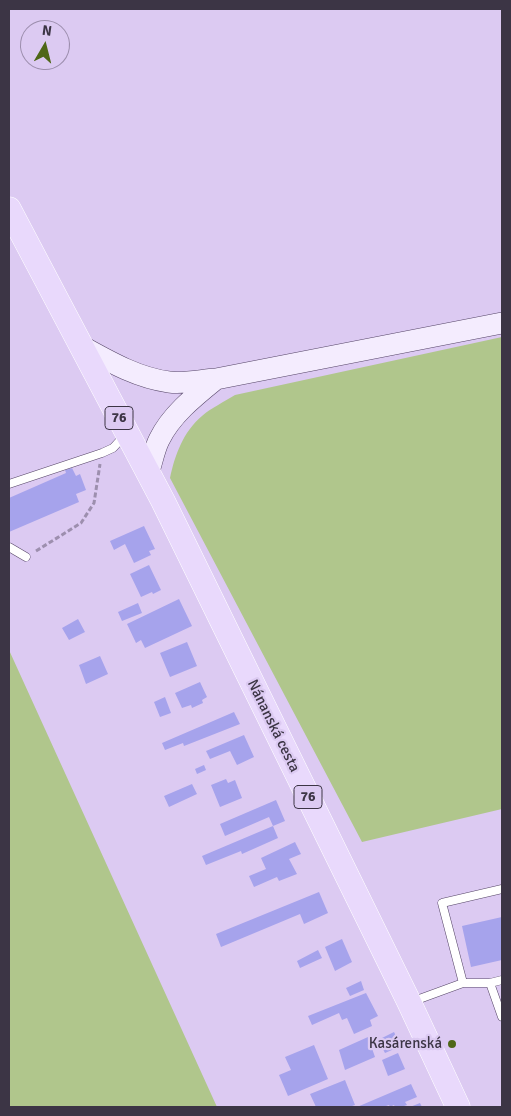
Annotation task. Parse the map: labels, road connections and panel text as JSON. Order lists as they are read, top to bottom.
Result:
{
  "streets": {
    "main road": ["76", "Nánanská cesta"]
  },
  "crossings": [
    ["76", "Nánanská cesta"]
  ],
  "places": ["Kasárenská"],
  "north": "top"
}
